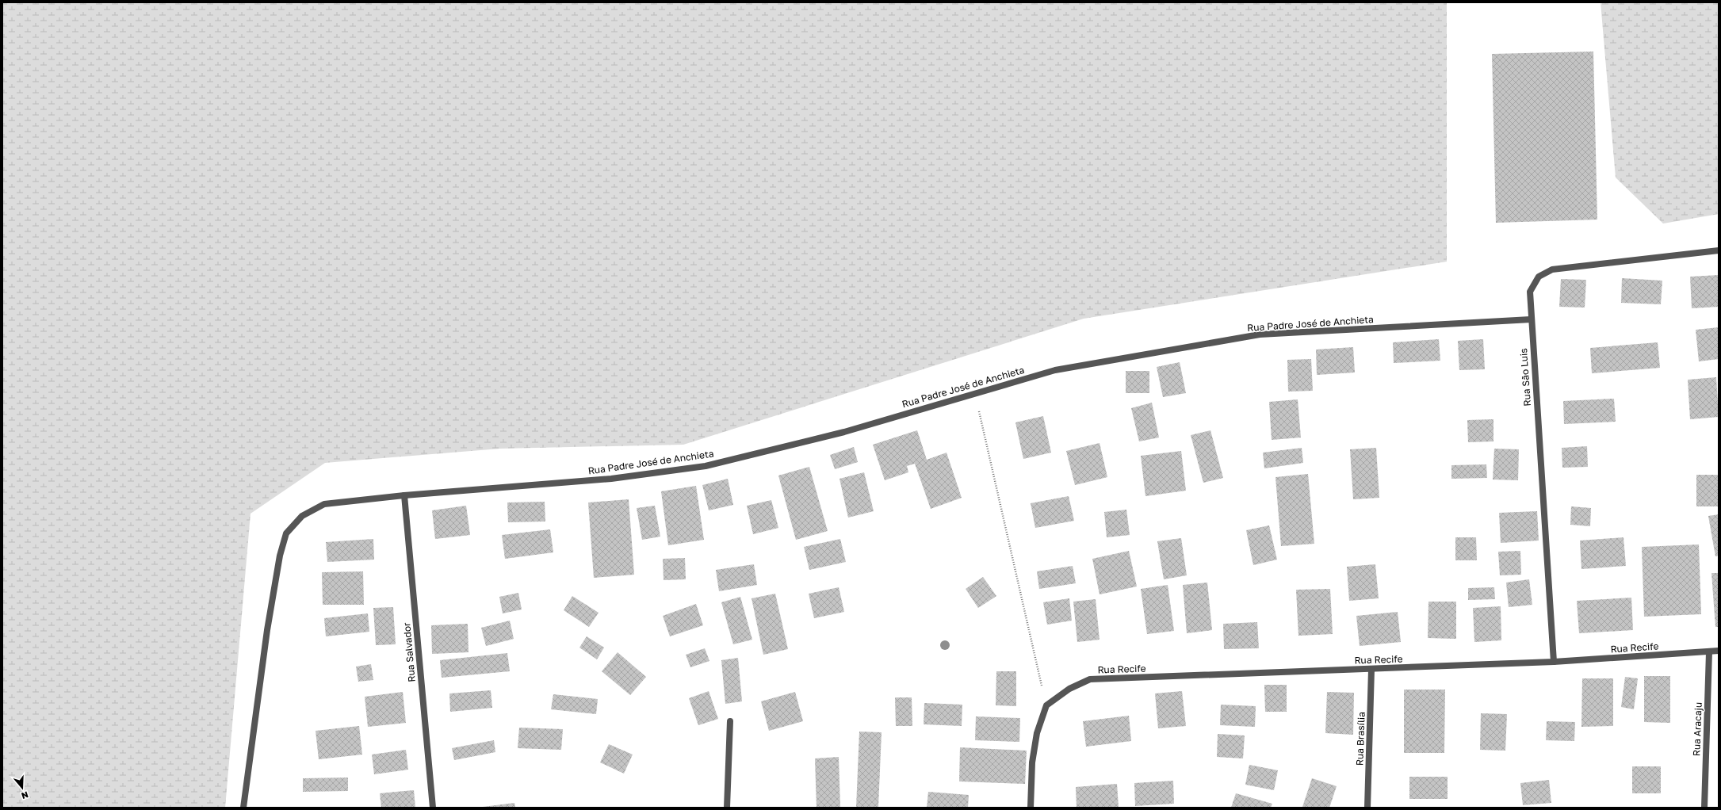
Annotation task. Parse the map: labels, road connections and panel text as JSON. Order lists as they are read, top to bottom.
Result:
{
  "streets": {
    "street": [
      "Rua Padre José de Anchieta",
      "Rua São Luis",
      "Rua Recife",
      "Rua Salvador",
      "Rua Aracaju",
      "Rua Brasília"
    ]
  },
  "crossings": [
    ["Rua Padre José de Anchieta", "Rua São Luis"],
    ["Rua Padre José de Anchieta", "Rua Salvador"],
    ["Rua São Luis", "Rua Recife"],
    ["Rua Recife", "Rua Aracaju"],
    ["Rua Recife", "Rua Brasília"]
  ],
  "north": "bottom"
}
